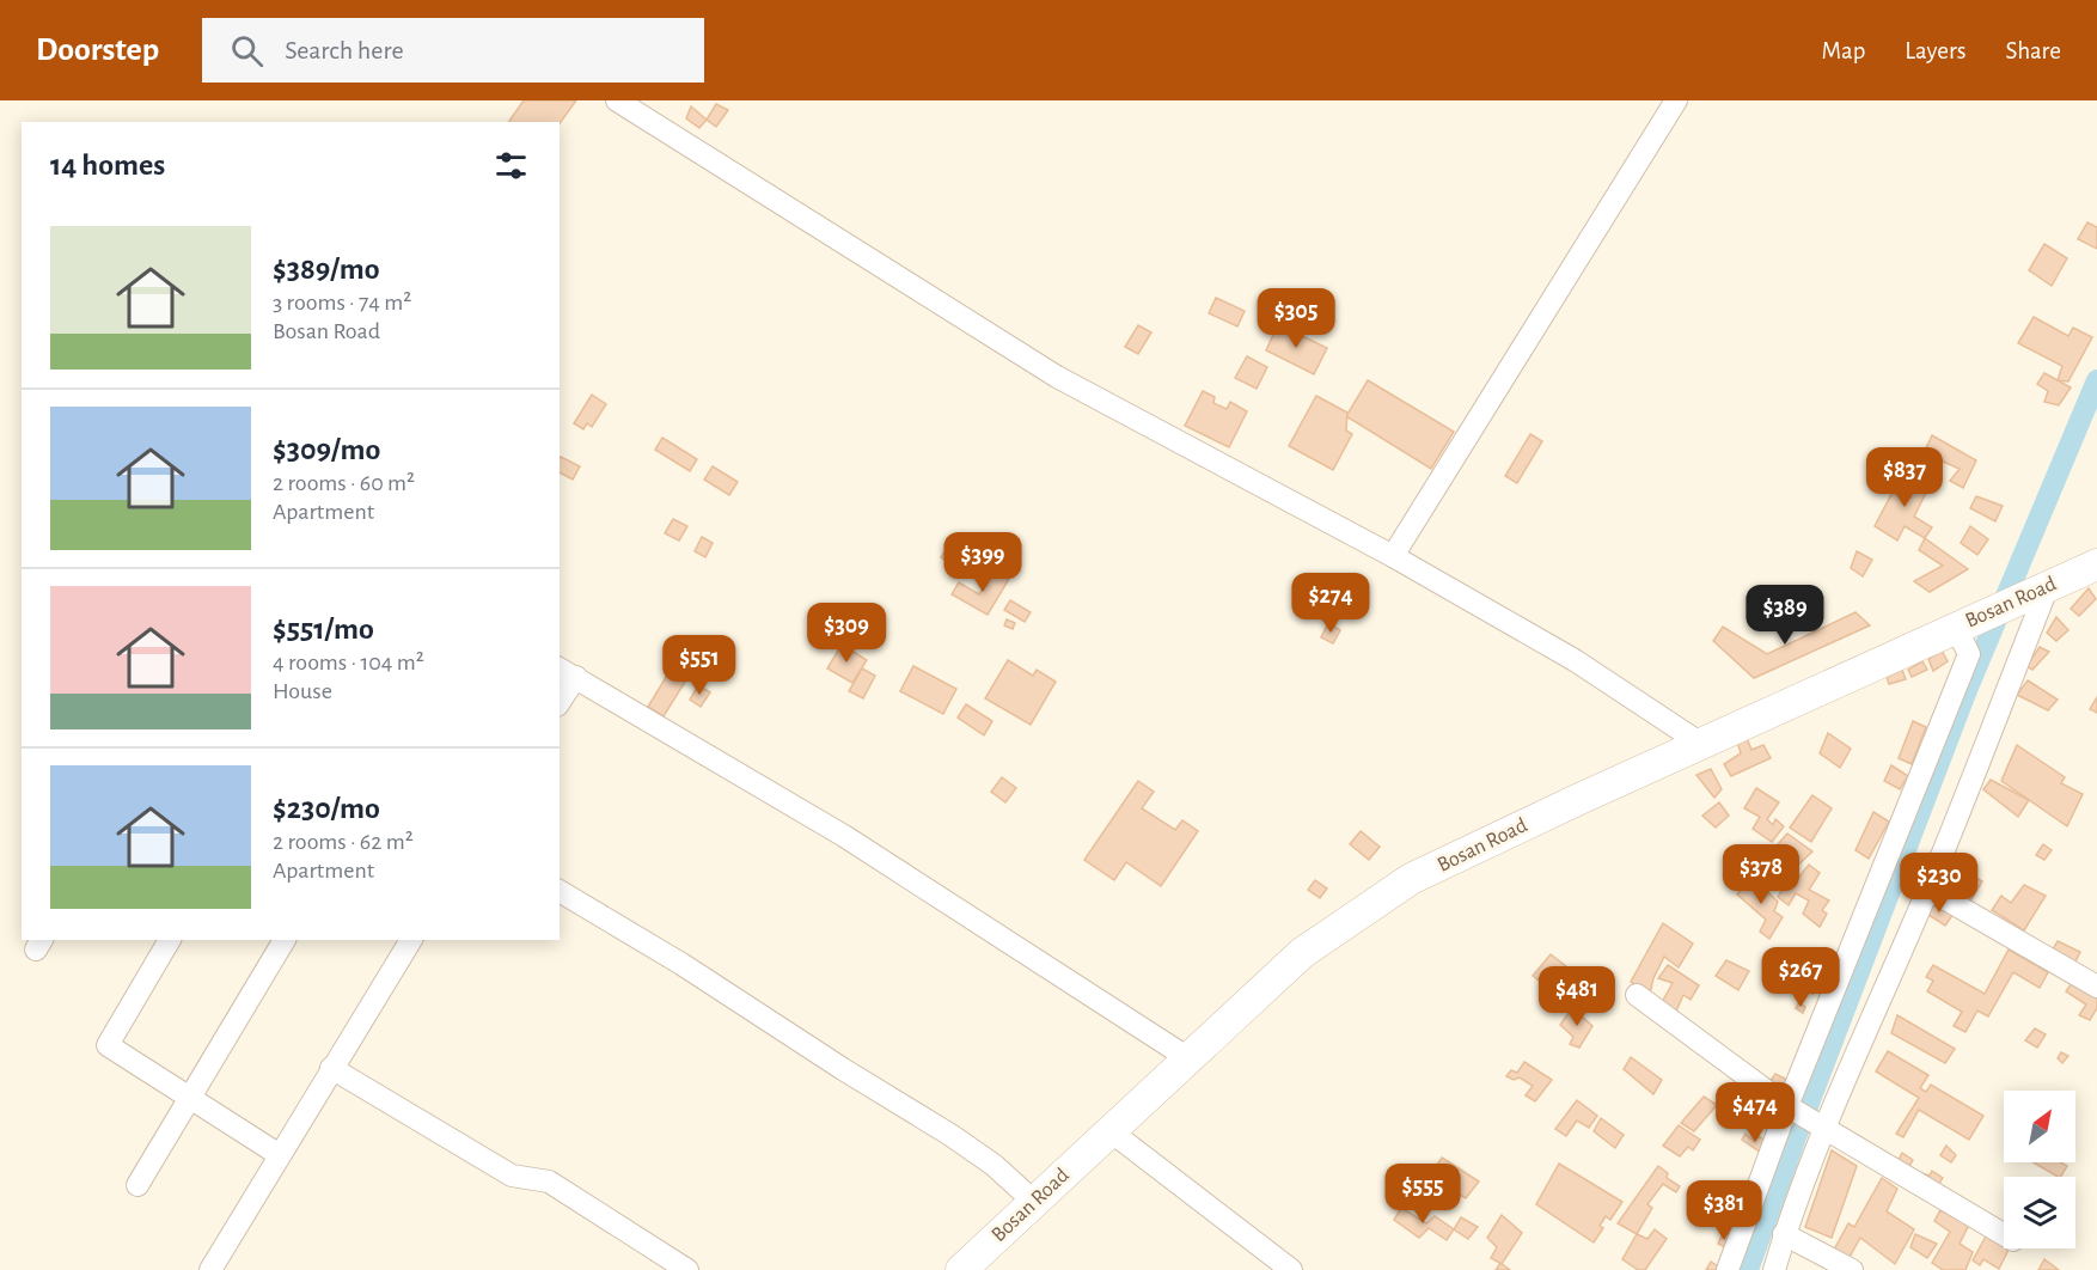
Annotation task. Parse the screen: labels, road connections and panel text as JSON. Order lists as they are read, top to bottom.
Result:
{
  "streets": {
    "main road": ["Bosan Road"]
  },
  "north": "top right",
  "page": {
    "header": "Doorstep",
    "search": "Search here",
    "nav": ["Map", "Layers", "Share"],
    "heading": "14 homes",
    "list": [
      {
        "name": "$389/mo",
        "note": "3 rooms · 74 m² · Bosan Road"
      },
      {
        "name": "$309/mo",
        "note": "2 rooms · 60 m² · Apartment"
      },
      {
        "name": "$551/mo",
        "note": "4 rooms · 104 m² · House"
      },
      {
        "name": "$230/mo",
        "note": "2 rooms · 62 m² · Apartment"
      }
    ],
    "price": [
      "$305",
      "$837",
      "$399",
      "$274",
      "$389",
      "$309",
      "$551",
      "$378",
      "$230",
      "$267",
      "$481",
      "$474",
      "$555",
      "$381"
    ]
  }
}
